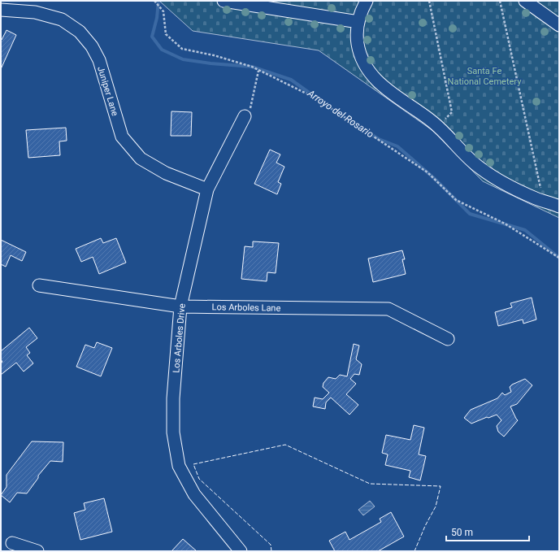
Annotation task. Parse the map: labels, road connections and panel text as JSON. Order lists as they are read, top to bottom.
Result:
{
  "streets": {
    "street": ["Juniper Lane", "Los Arboles Lane", "Los Arboles Drive"]
  },
  "crossings": [
    ["Juniper Lane", "Los Arboles Drive"],
    ["Los Arboles Lane", "Los Arboles Drive"]
  ],
  "water": ["Arroyo del Rosario"],
  "parks": ["Santa Fe National Cemetery"],
  "scale_bar": "50 m"
}
